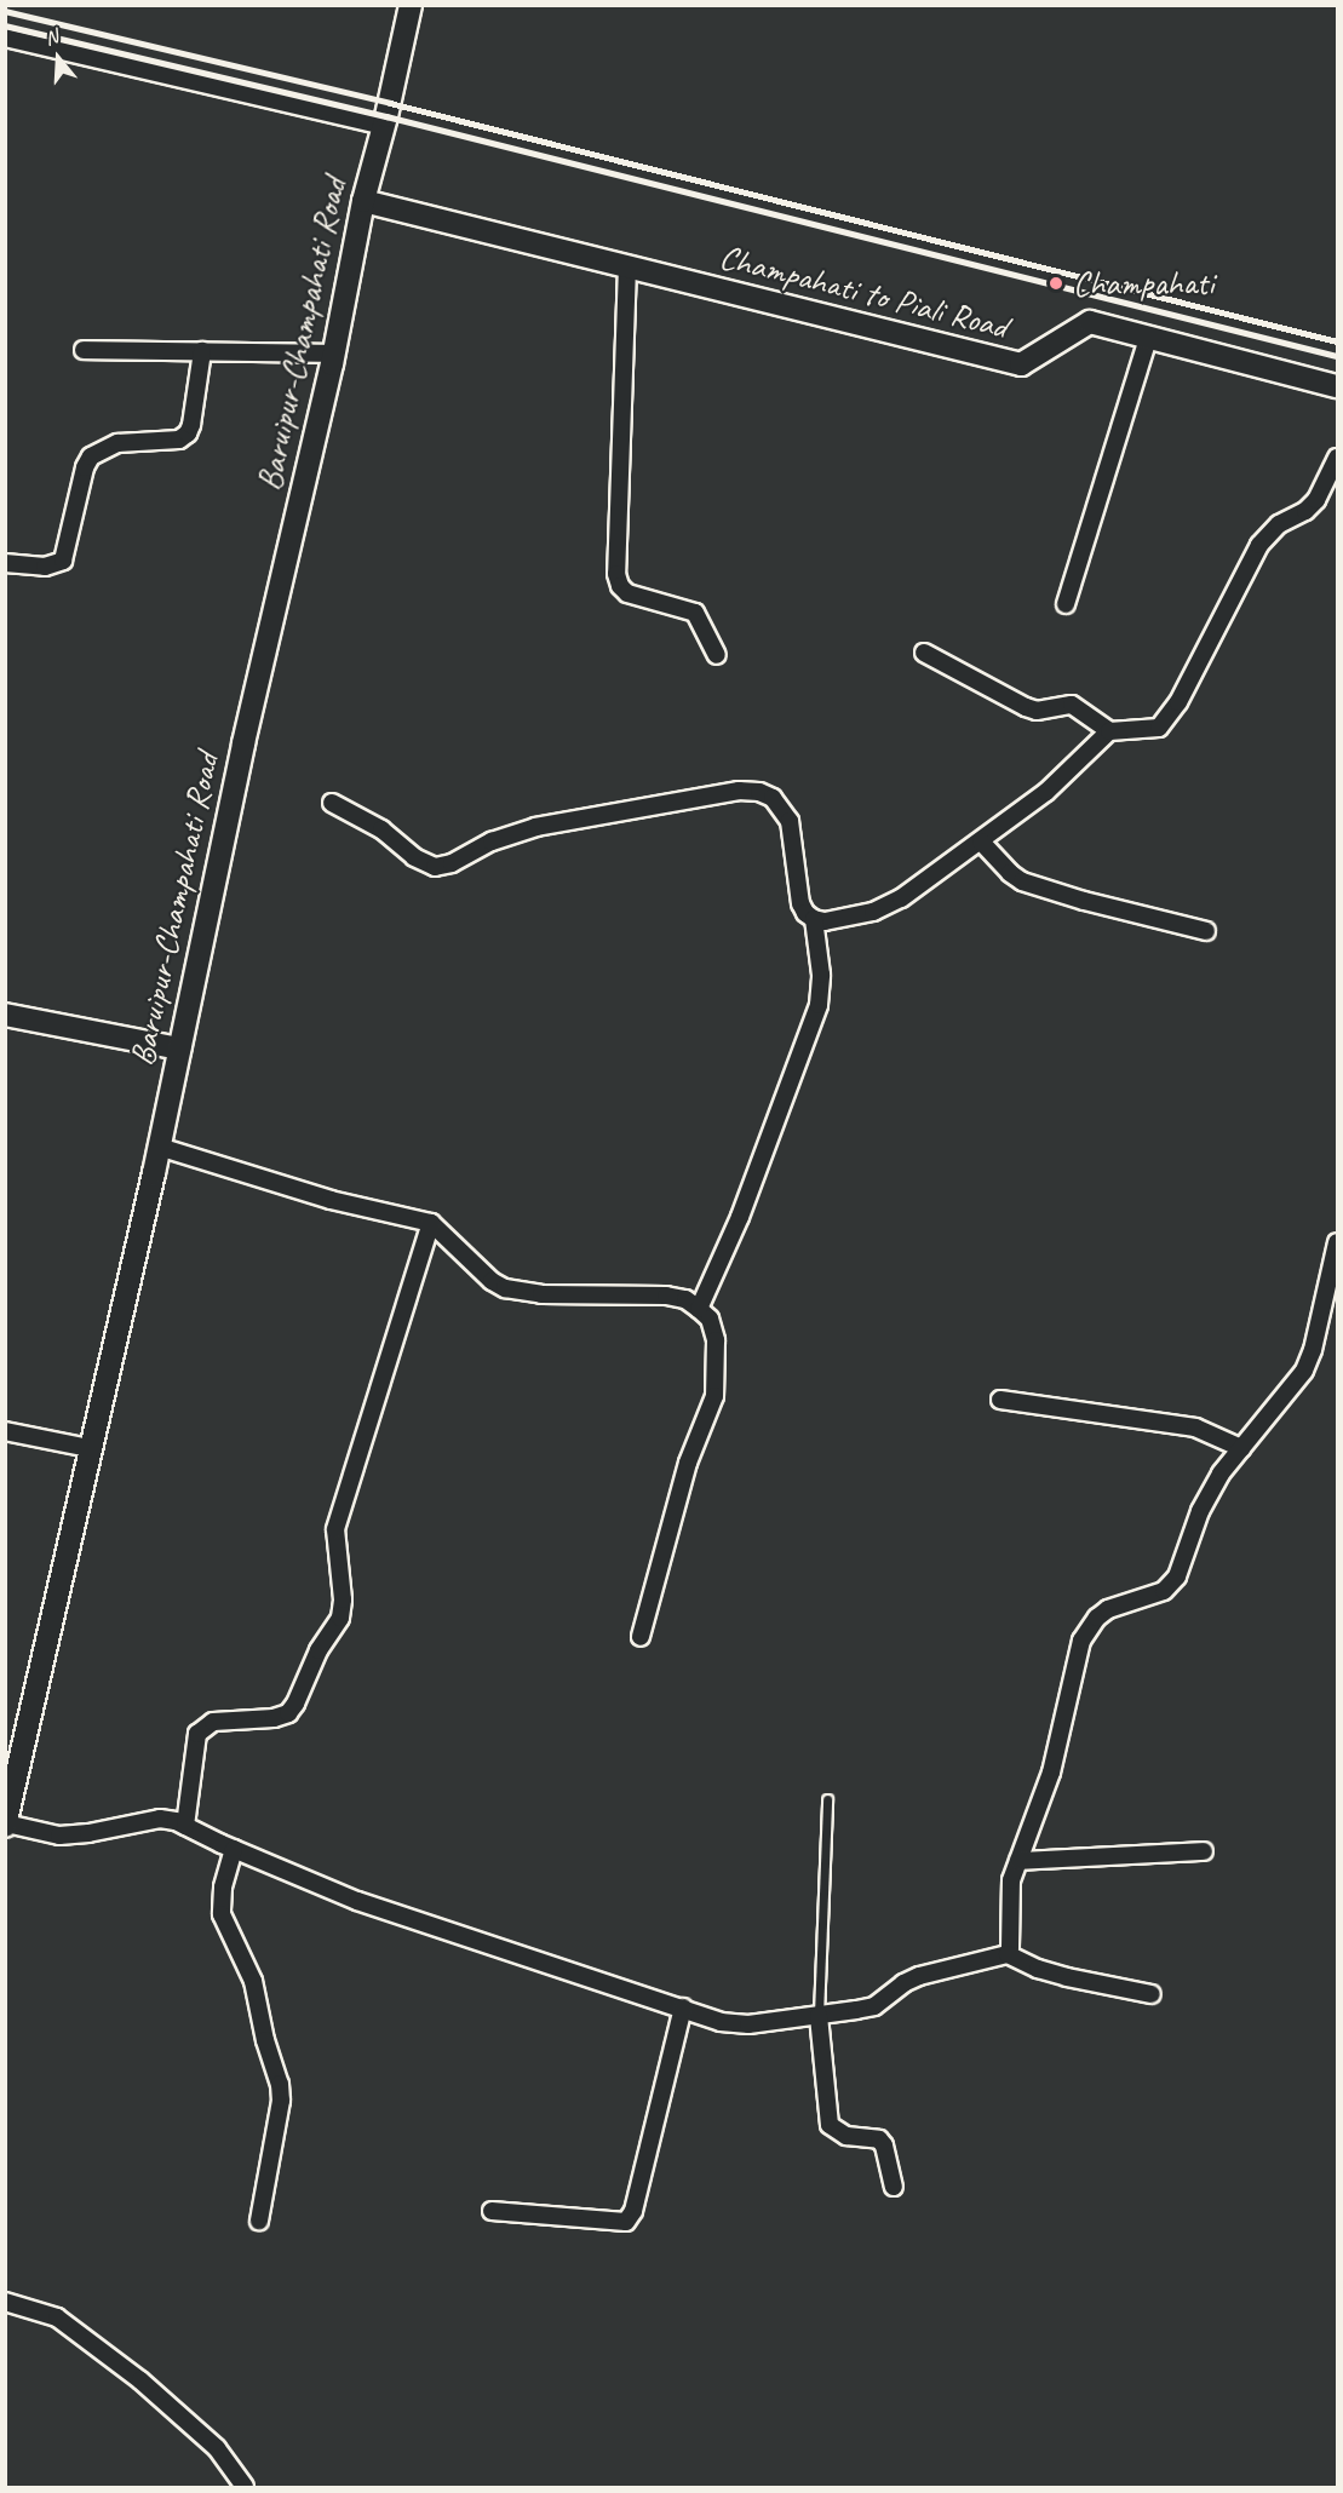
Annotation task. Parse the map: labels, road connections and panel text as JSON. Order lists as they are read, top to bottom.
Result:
{
  "streets": {
    "main road": ["Champahati to Piali Road", "Baruipur-Champahati Road"]
  },
  "crossings": [
    ["Champahati to Piali Road", "Baruipur-Champahati Road"]
  ],
  "places": ["Champahati"],
  "north": "top"
}
